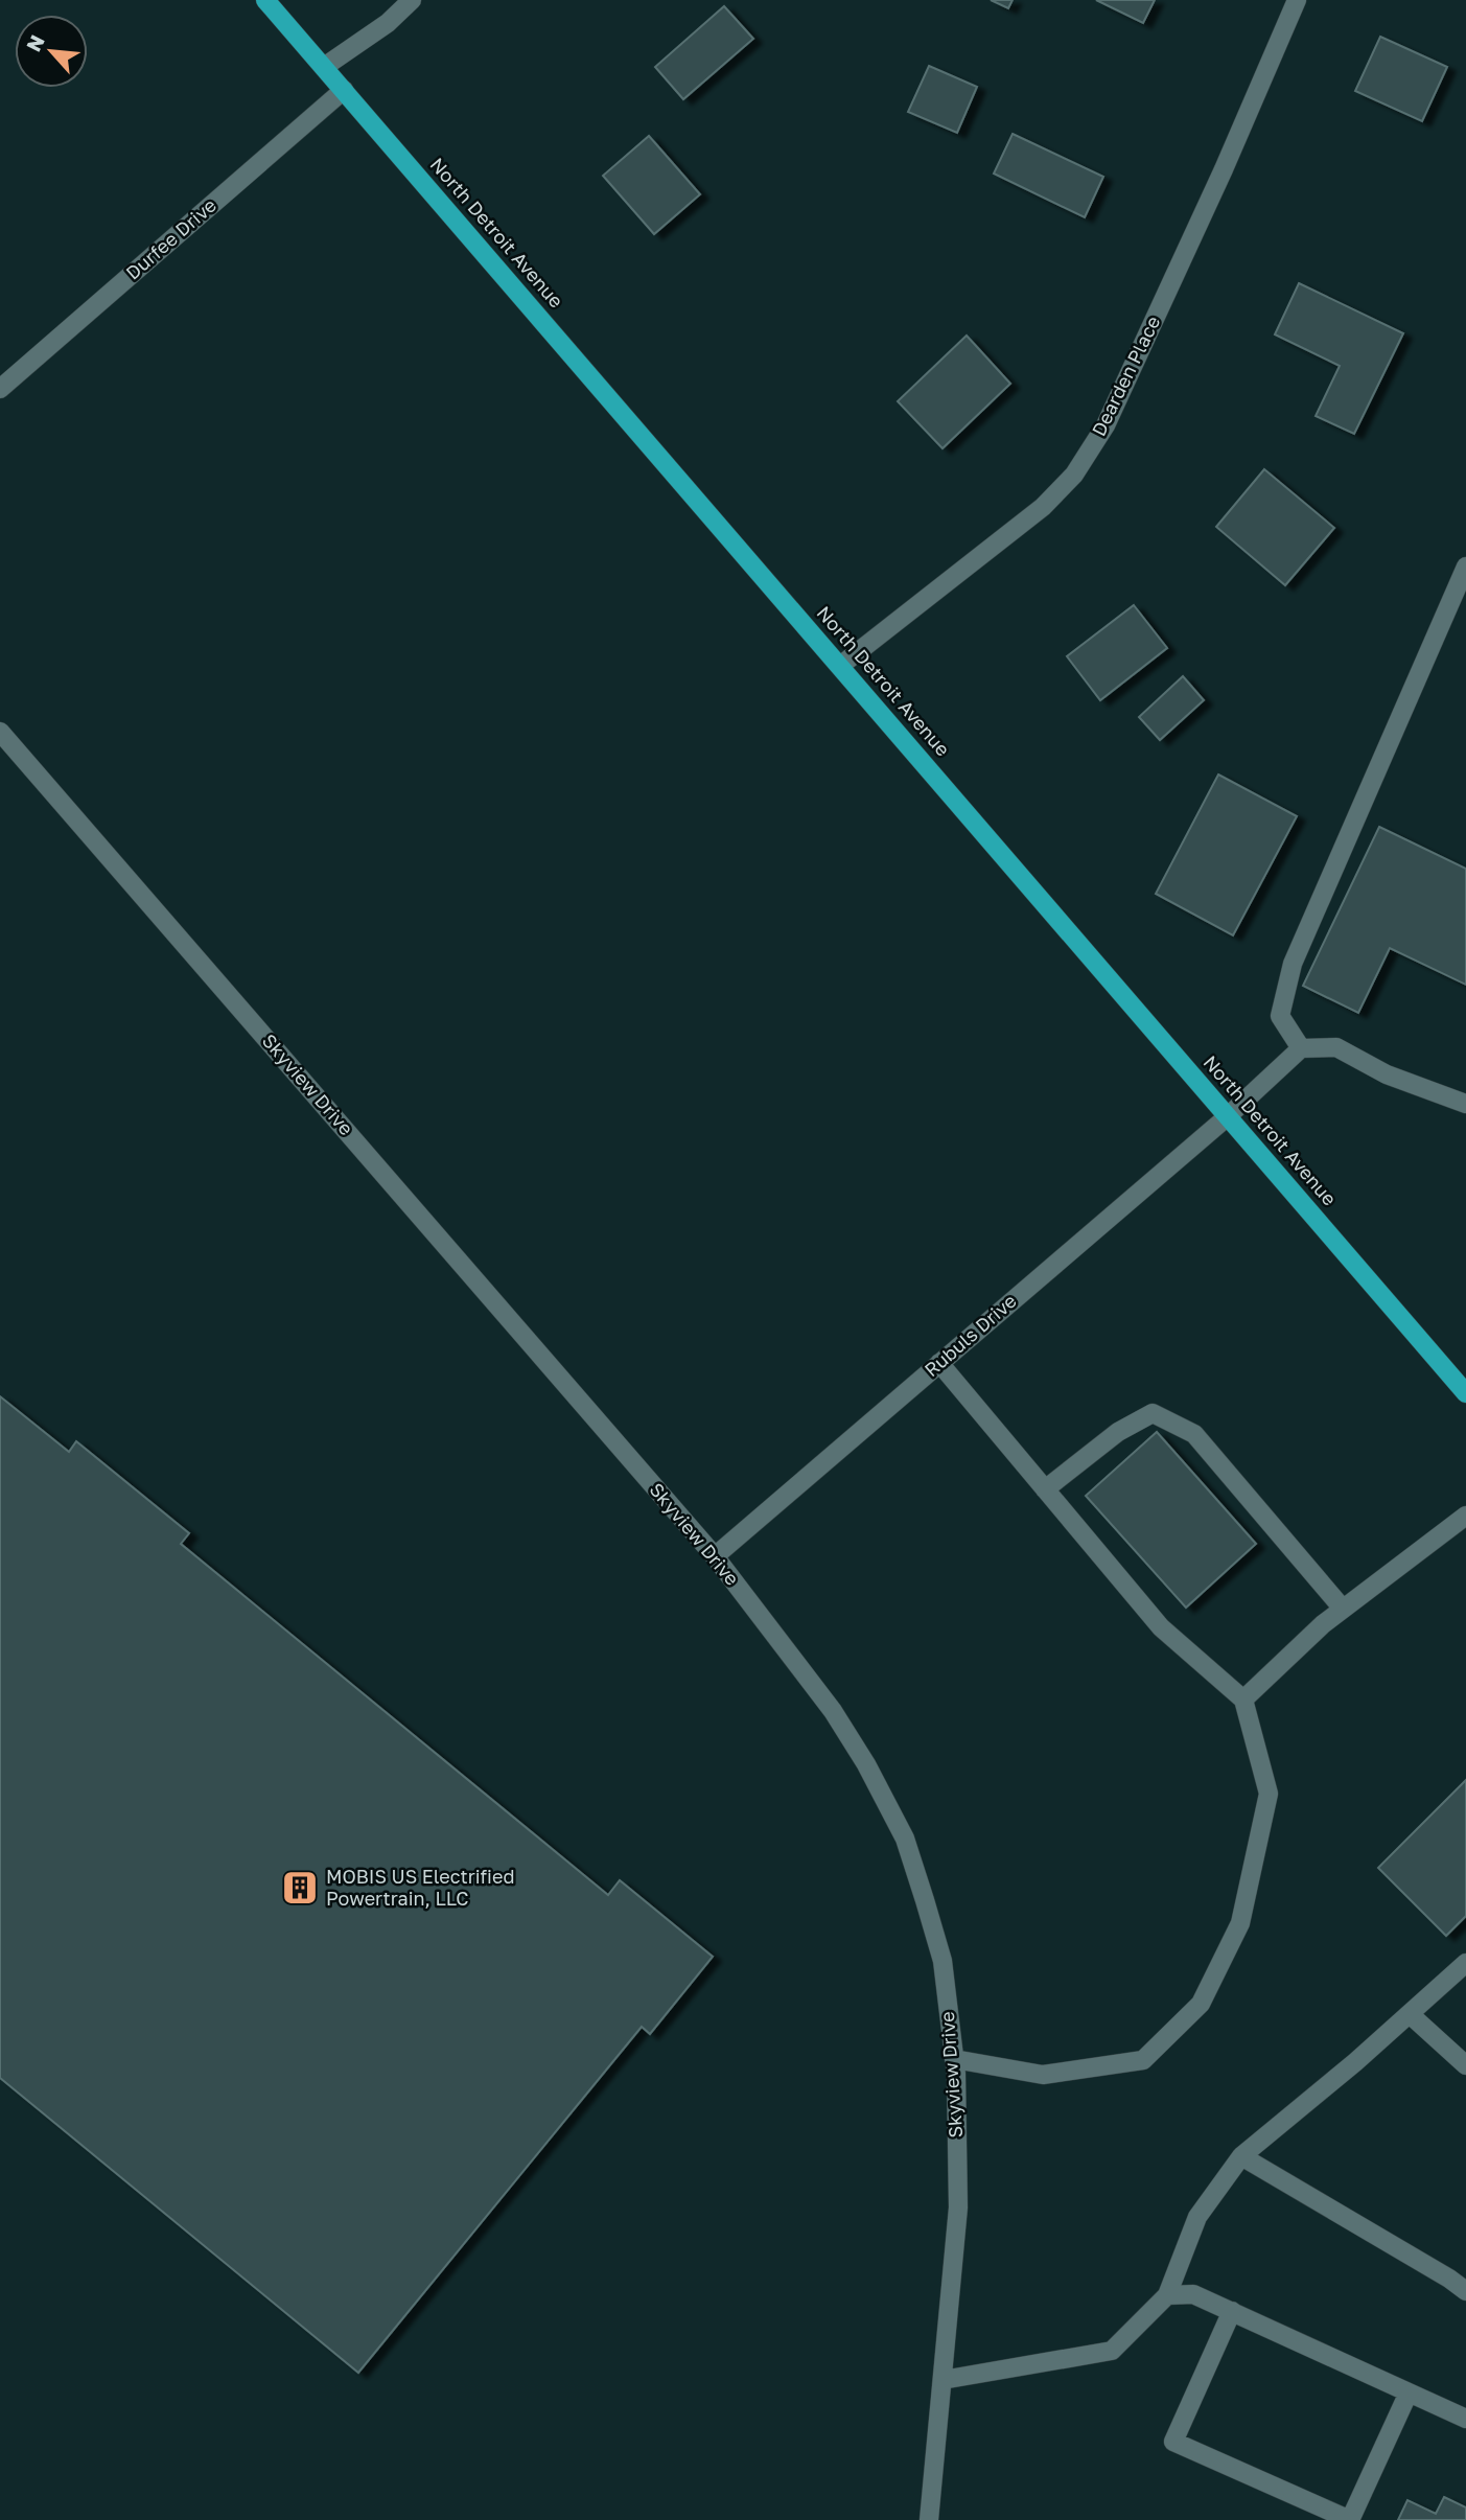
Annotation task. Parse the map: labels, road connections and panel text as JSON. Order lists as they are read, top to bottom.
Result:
{
  "streets": {
    "main road": ["North Detroit Avenue"],
    "street": [
      "Durfee Drive",
      "Dearden Place",
      "Skyview Drive",
      "Rubuls Drive"
    ]
  },
  "crossings": [
    ["North Detroit Avenue", "Durfee Drive"],
    ["North Detroit Avenue", "Dearden Place"],
    ["North Detroit Avenue", "Rubuls Drive"],
    ["Skyview Drive", "Rubuls Drive"]
  ],
  "places": {
    "building": ["MOBIS US Electrified Powertrain, LLC"]
  },
  "north": "top left"
}
